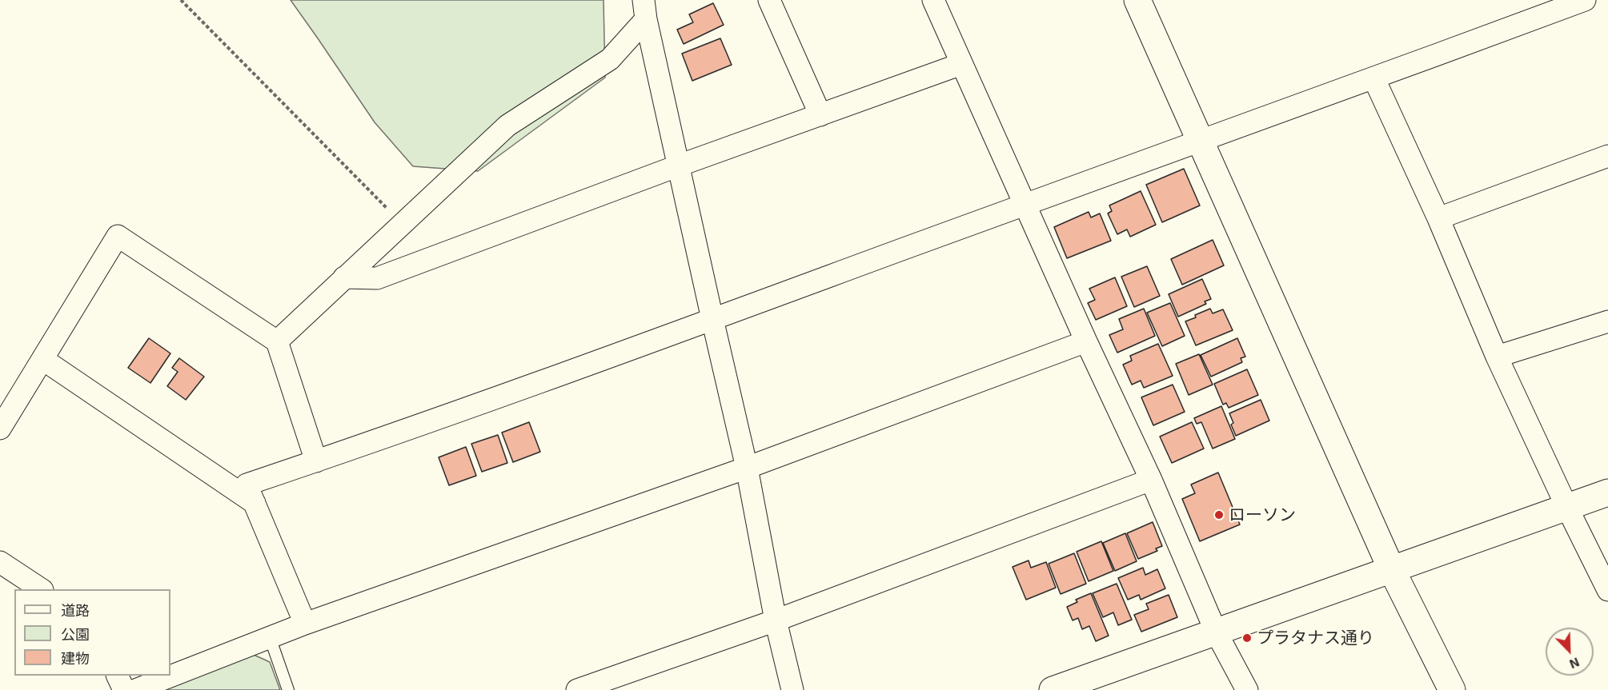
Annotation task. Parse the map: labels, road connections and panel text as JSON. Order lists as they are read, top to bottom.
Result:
{
  "places": ["ローソン", "プラタナス通り"],
  "legend": ["道路", "公園", "建物"],
  "north": "bottom right"
}
